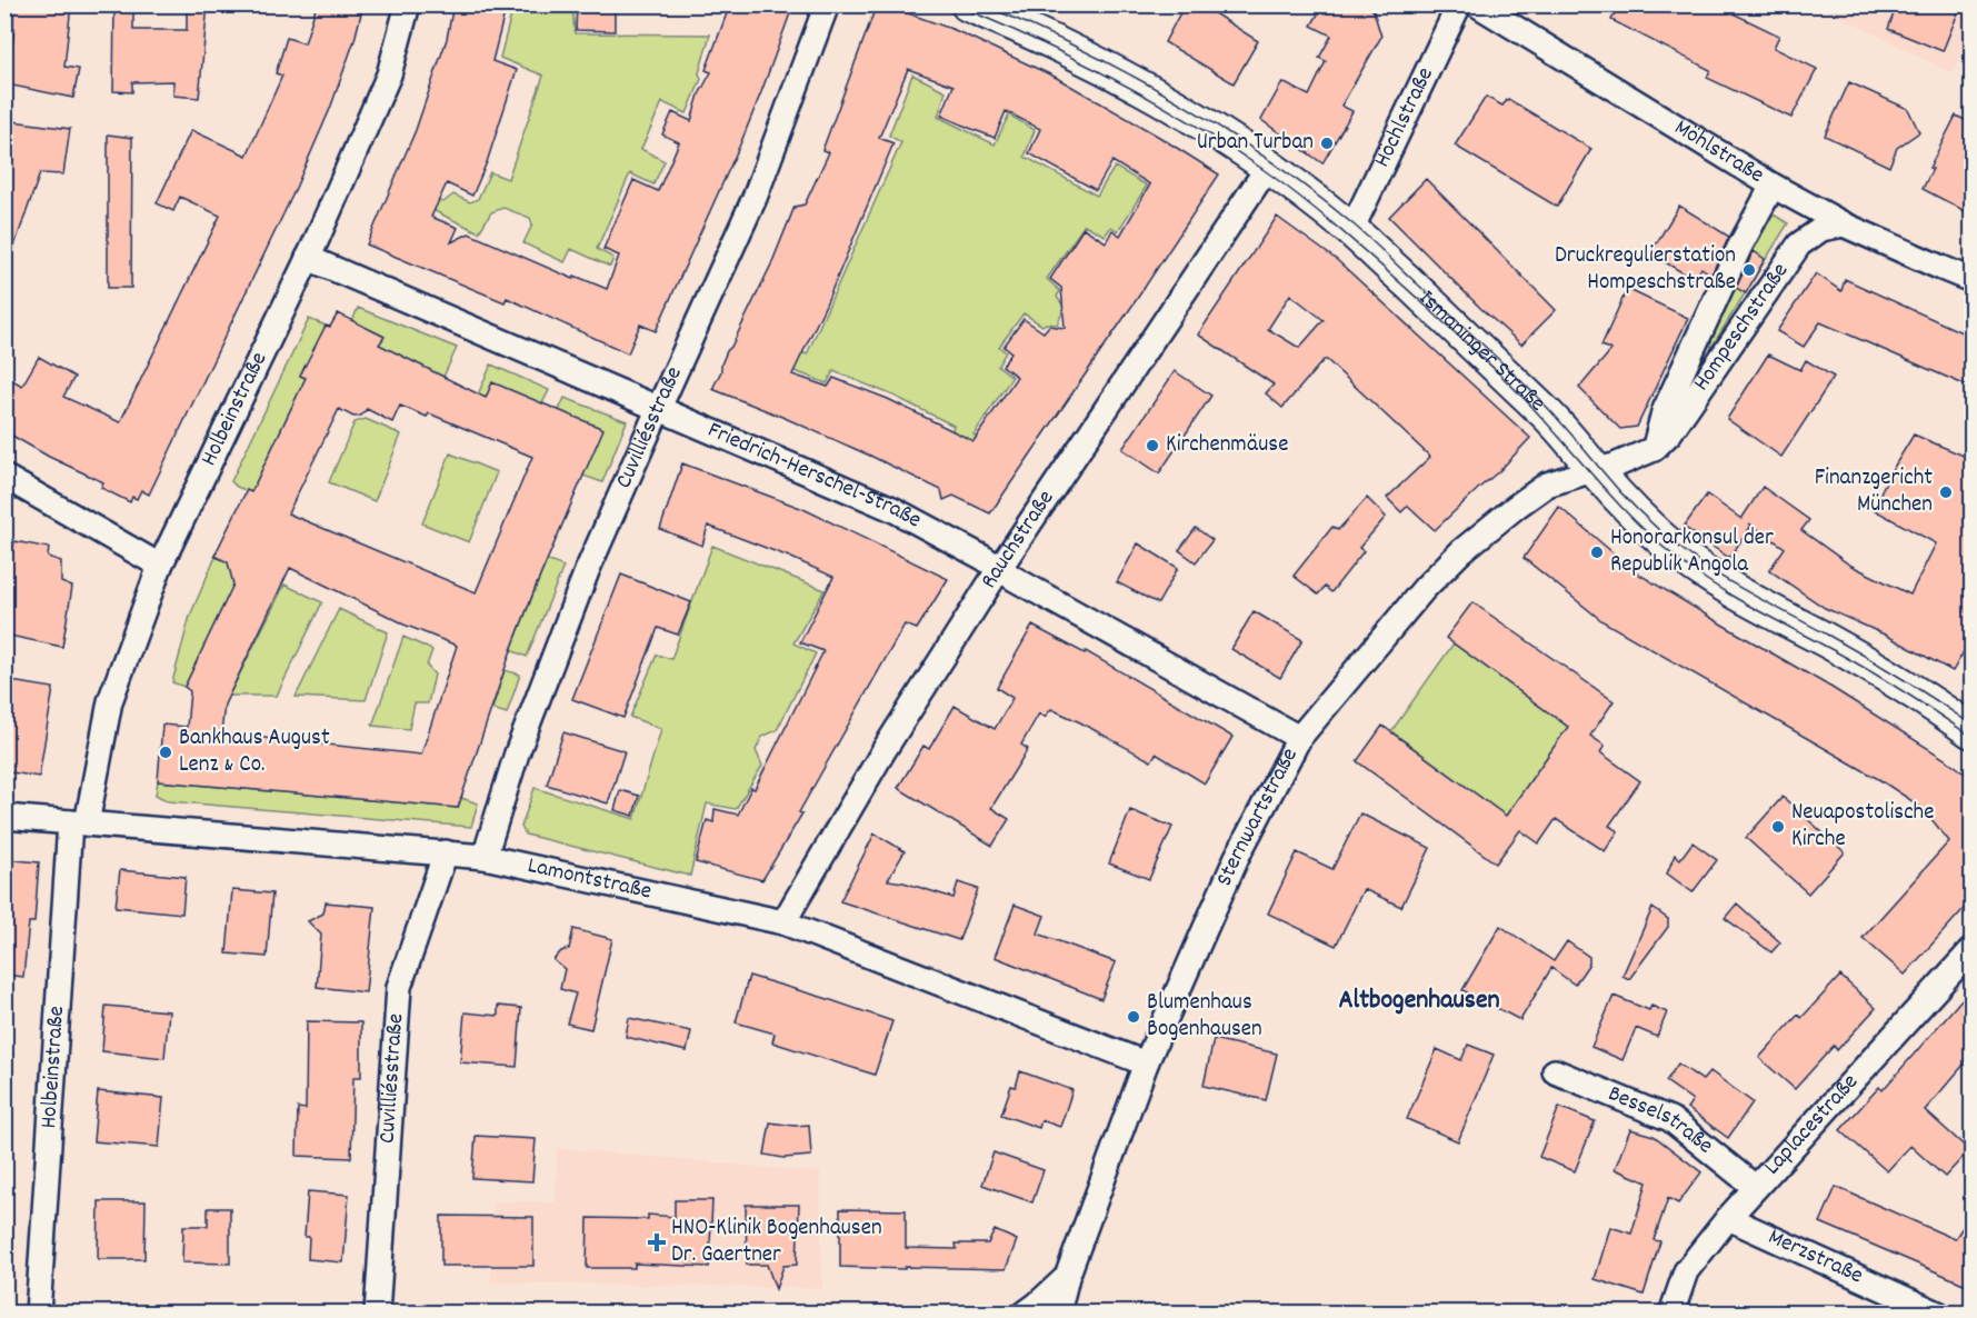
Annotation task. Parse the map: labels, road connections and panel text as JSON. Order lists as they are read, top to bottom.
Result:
{
  "streets": {
    "street": [
      "Höchlstraße",
      "Möhlstraße",
      "Hompeschstraße",
      "Ismaninger Straße",
      "Holbeinstraße",
      "Cuvilliésstraße",
      "Friedrich-Herschel-Straße",
      "Rauchstraße",
      "Sternwartstraße",
      "Lamontstraße",
      "Besselstraße",
      "Laplacestraße",
      "Merzstraße"
    ]
  },
  "crossings": [
    ["Höchlstraße", "Ismaninger Straße"],
    ["Möhlstraße", "Hompeschstraße"],
    ["Hompeschstraße", "Ismaninger Straße"],
    ["Hompeschstraße", "Sternwartstraße"],
    ["Ismaninger Straße", "Rauchstraße"],
    ["Ismaninger Straße", "Sternwartstraße"],
    ["Holbeinstraße", "Friedrich-Herschel-Straße"],
    ["Holbeinstraße", "Lamontstraße"],
    ["Cuvilliésstraße", "Friedrich-Herschel-Straße"],
    ["Cuvilliésstraße", "Lamontstraße"],
    ["Friedrich-Herschel-Straße", "Rauchstraße"],
    ["Friedrich-Herschel-Straße", "Sternwartstraße"],
    ["Rauchstraße", "Lamontstraße"],
    ["Sternwartstraße", "Lamontstraße"],
    ["Besselstraße", "Laplacestraße"],
    ["Laplacestraße", "Merzstraße"]
  ],
  "districts": ["Altbogenhausen"],
  "places": {
    "other": [
      "Urban Turban",
      "Druckregulierstation Hompeschstraße",
      "Kirchenmäuse",
      "Finanzgericht München",
      "Honorarkonsul der Republik Angola",
      "Bankhaus August Lenz & Co.",
      "Neuapostolische Kirche",
      "Blumenhaus Bogenhausen"
    ],
    "health": ["HNO-Klinik Bogenhausen Dr. Gaertner"]
  }
}
